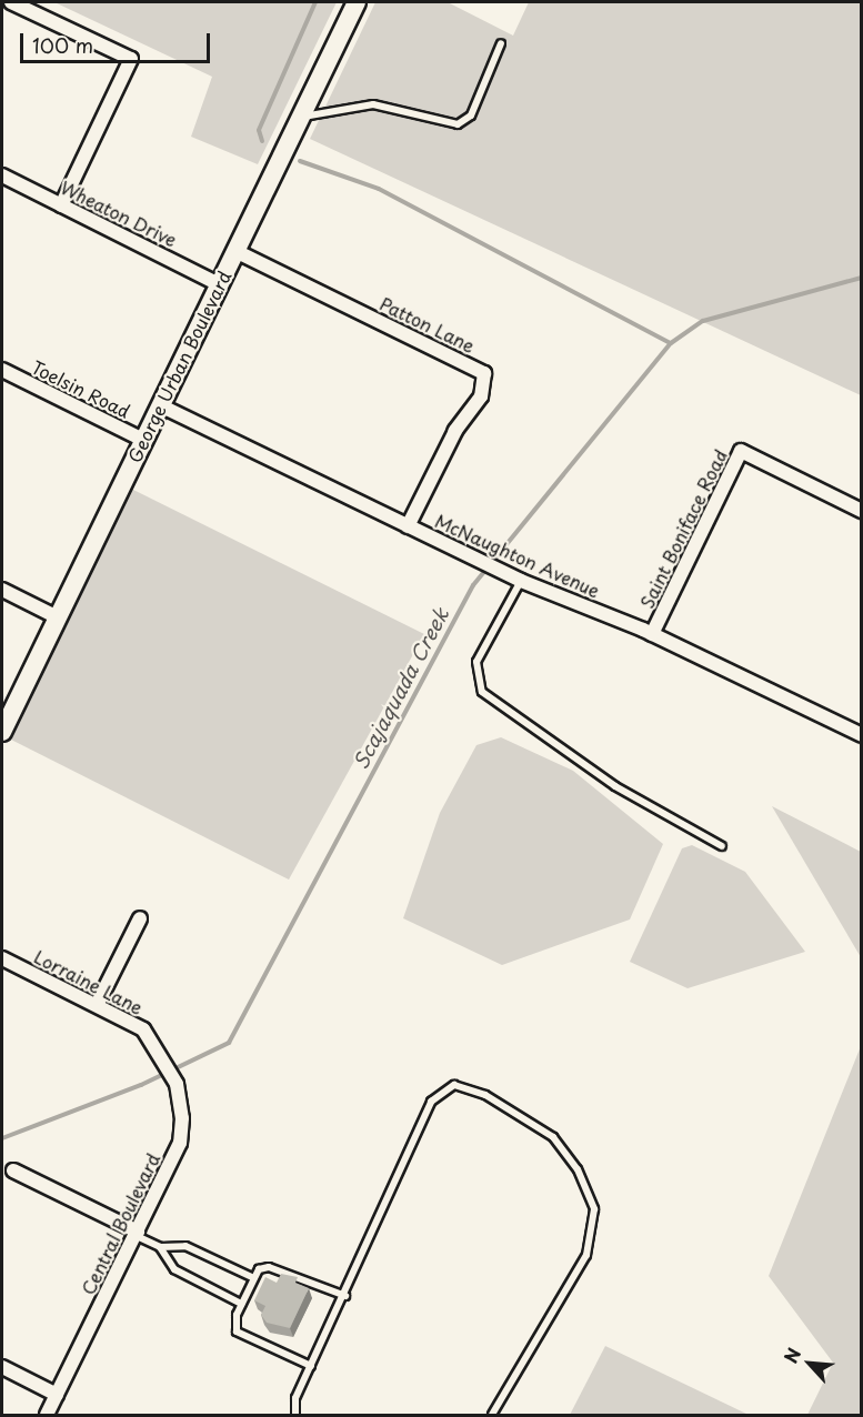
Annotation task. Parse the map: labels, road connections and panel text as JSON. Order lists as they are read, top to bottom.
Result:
{
  "streets": {
    "street": [
      "Wheaton Drive",
      "Patton Lane",
      "George Urban Boulevard",
      "Toelsin Road",
      "Saint Boniface Road",
      "McNaughton Avenue",
      "Lorraine Lane",
      "Central Boulevard"
    ]
  },
  "crossings": [
    ["Wheaton Drive", "George Urban Boulevard"],
    ["Patton Lane", "George Urban Boulevard"],
    ["Patton Lane", "McNaughton Avenue"],
    ["George Urban Boulevard", "Toelsin Road"],
    ["George Urban Boulevard", "McNaughton Avenue"],
    ["Saint Boniface Road", "McNaughton Avenue"],
    ["Lorraine Lane", "Central Boulevard"]
  ],
  "water": ["Scajaquada Creek"],
  "scale_bar": "100 m",
  "north": "top left"
}
